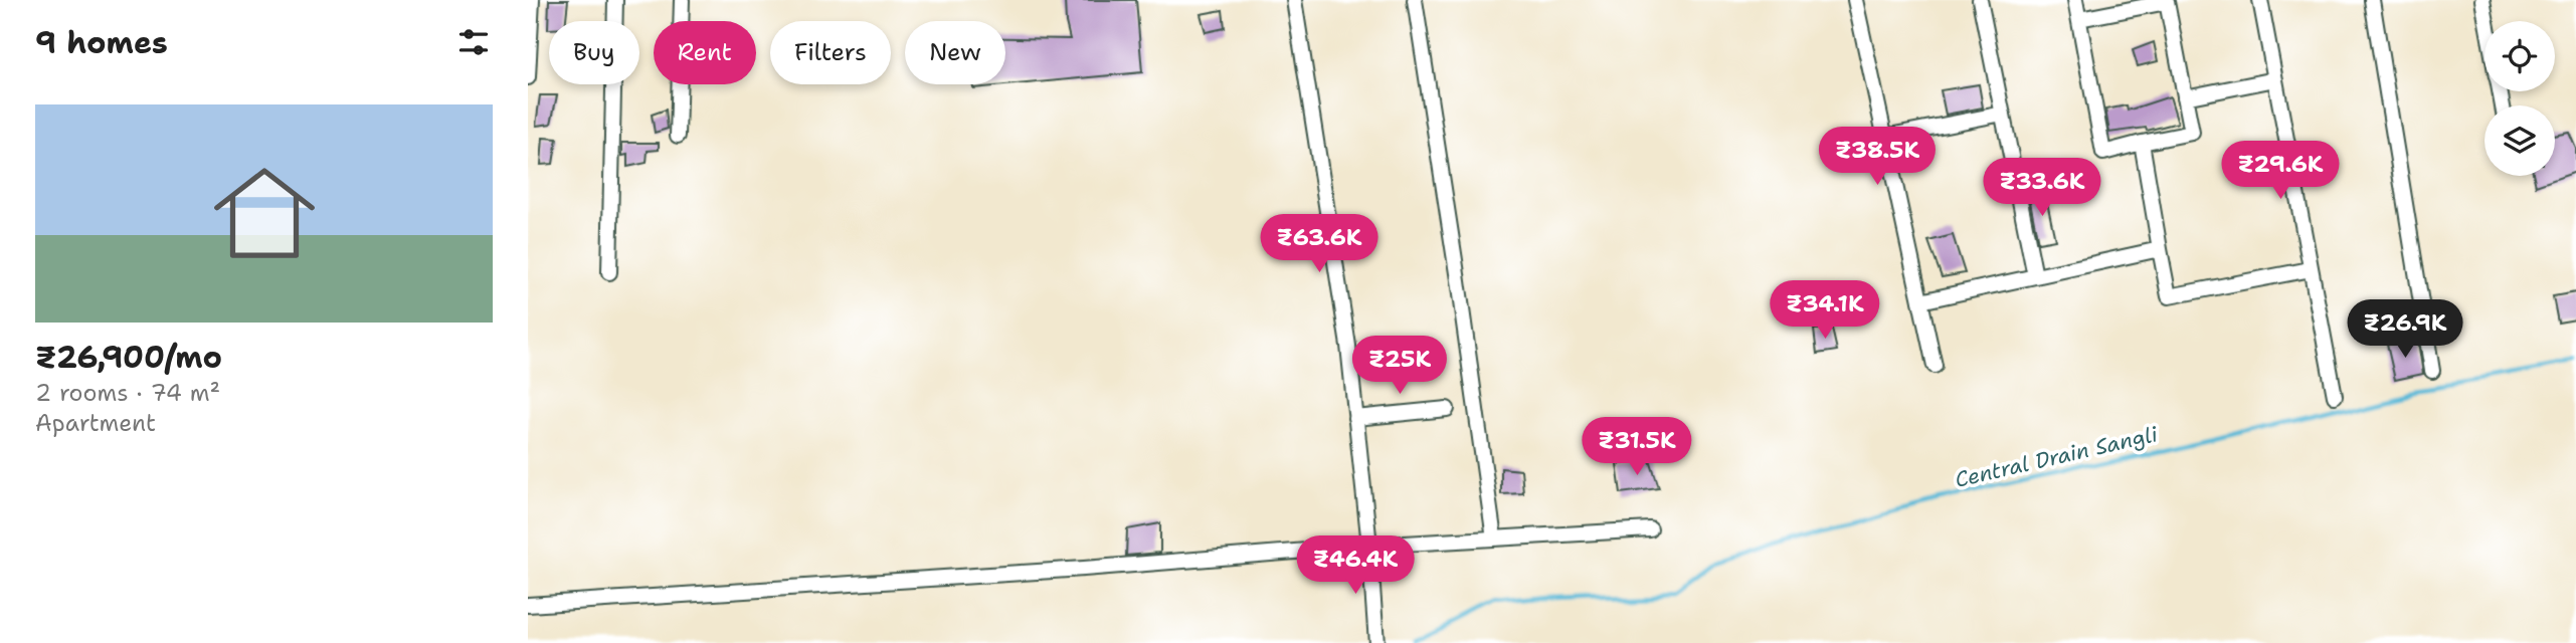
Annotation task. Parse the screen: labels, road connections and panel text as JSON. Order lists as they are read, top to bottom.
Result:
{
  "water": ["Central Drain Sangli"],
  "page": {
    "heading": "9 homes",
    "chip": [
      "Buy",
      "Rent",
      "Filters",
      "New"
    ],
    "list": [
      {
        "name": "₹26,900/mo",
        "note": "2 rooms · 74 m² · Apartment"
      }
    ],
    "price": [
      "₹38.5K",
      "₹29.6K",
      "₹33.6K",
      "₹63.6K",
      "₹34.1K",
      "₹26.9K",
      "₹25K",
      "₹31.5K",
      "₹46.4K"
    ]
  }
}
